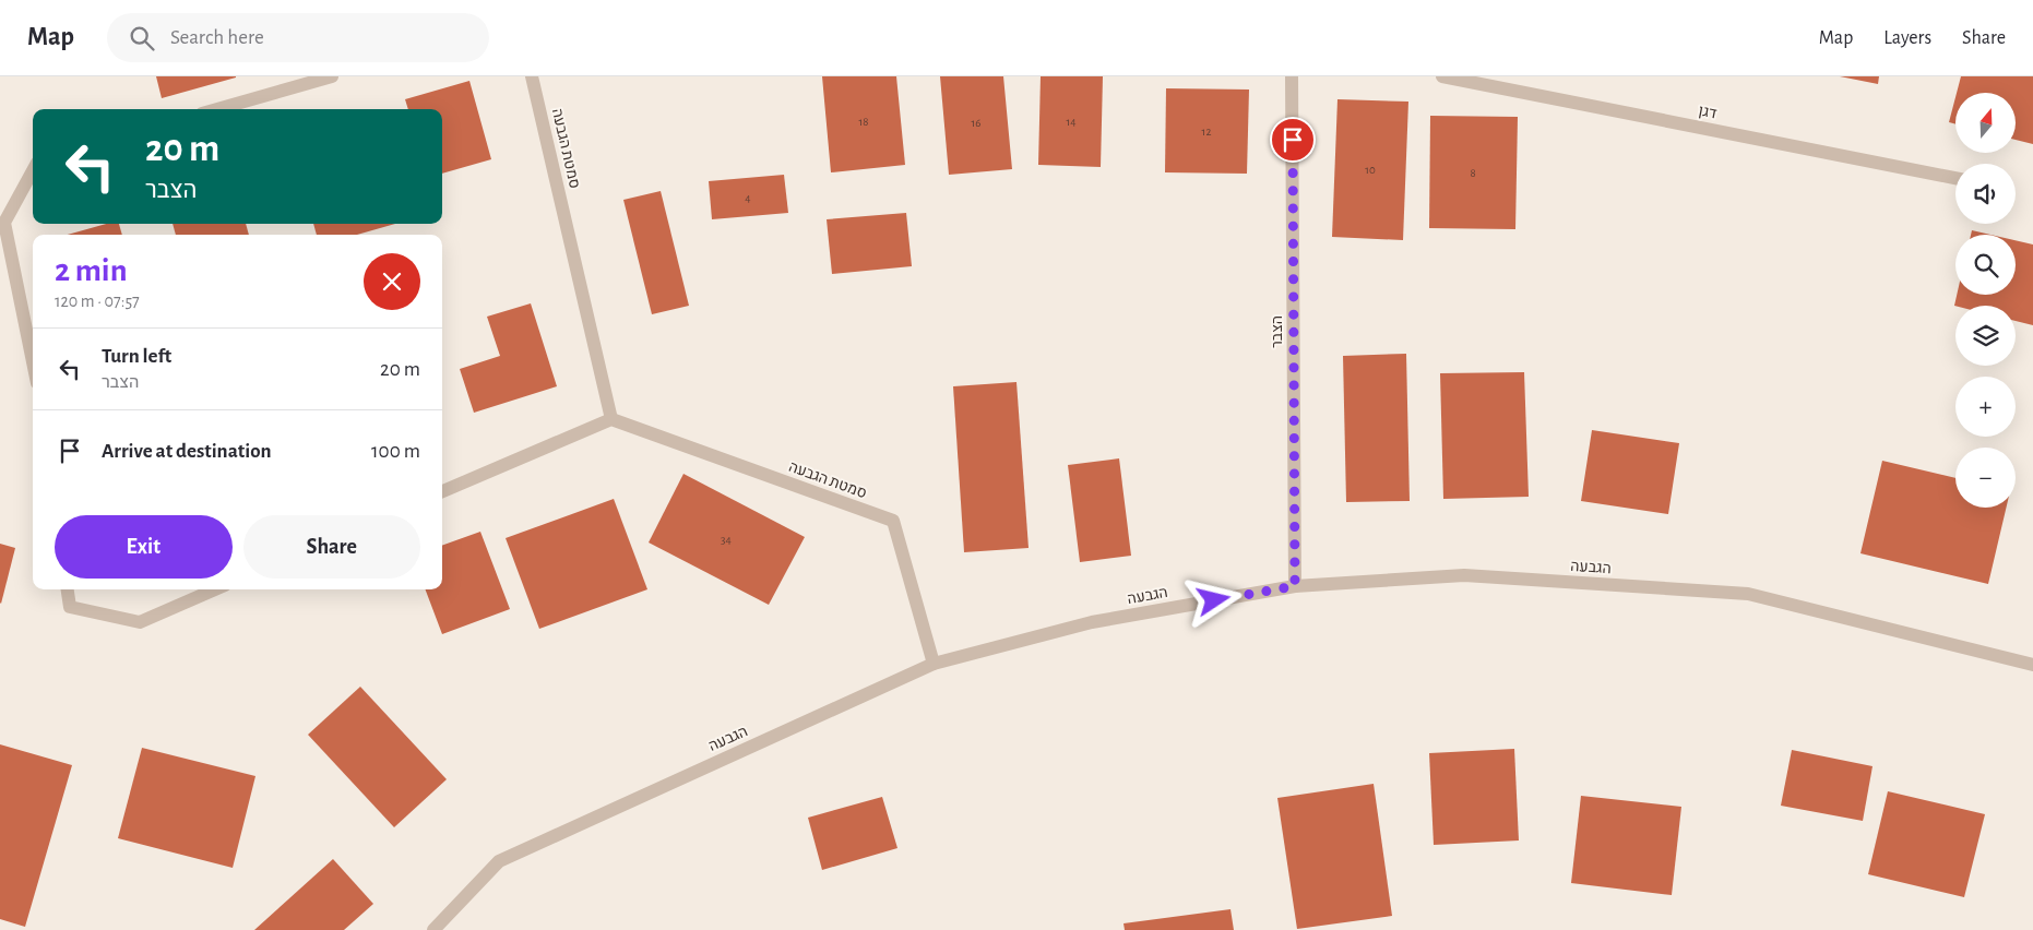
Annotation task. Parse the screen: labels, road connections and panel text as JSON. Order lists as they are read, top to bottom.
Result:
{
  "streets": {
    "street": [
      "דגן",
      "סמטת הגבעה",
      "הצבר",
      "הגבעה"
    ]
  },
  "crossings": [
    ["סמטת הגבעה", "הגבעה"],
    ["הצבר", "הגבעה"]
  ],
  "house_numbers": [
    "18",
    "14",
    "16",
    "12",
    "10",
    "8",
    "4",
    "34"
  ],
  "north": "top",
  "page": {
    "header": "Map",
    "search": "Search here",
    "nav": ["Map", "Layers", "Share"],
    "map_buttons": ["+", "−"],
    "turn": ["20 m", "הצבר"],
    "heading": ["2 min", "120 m · 07:57"],
    "list": [
      {
        "name": "Turn left",
        "note": "הצבר",
        "value": "20 m"
      },
      {
        "name": "Arrive at destination",
        "value": "100 m"
      }
    ],
    "buttons": ["Exit", "Share"]
  }
}
